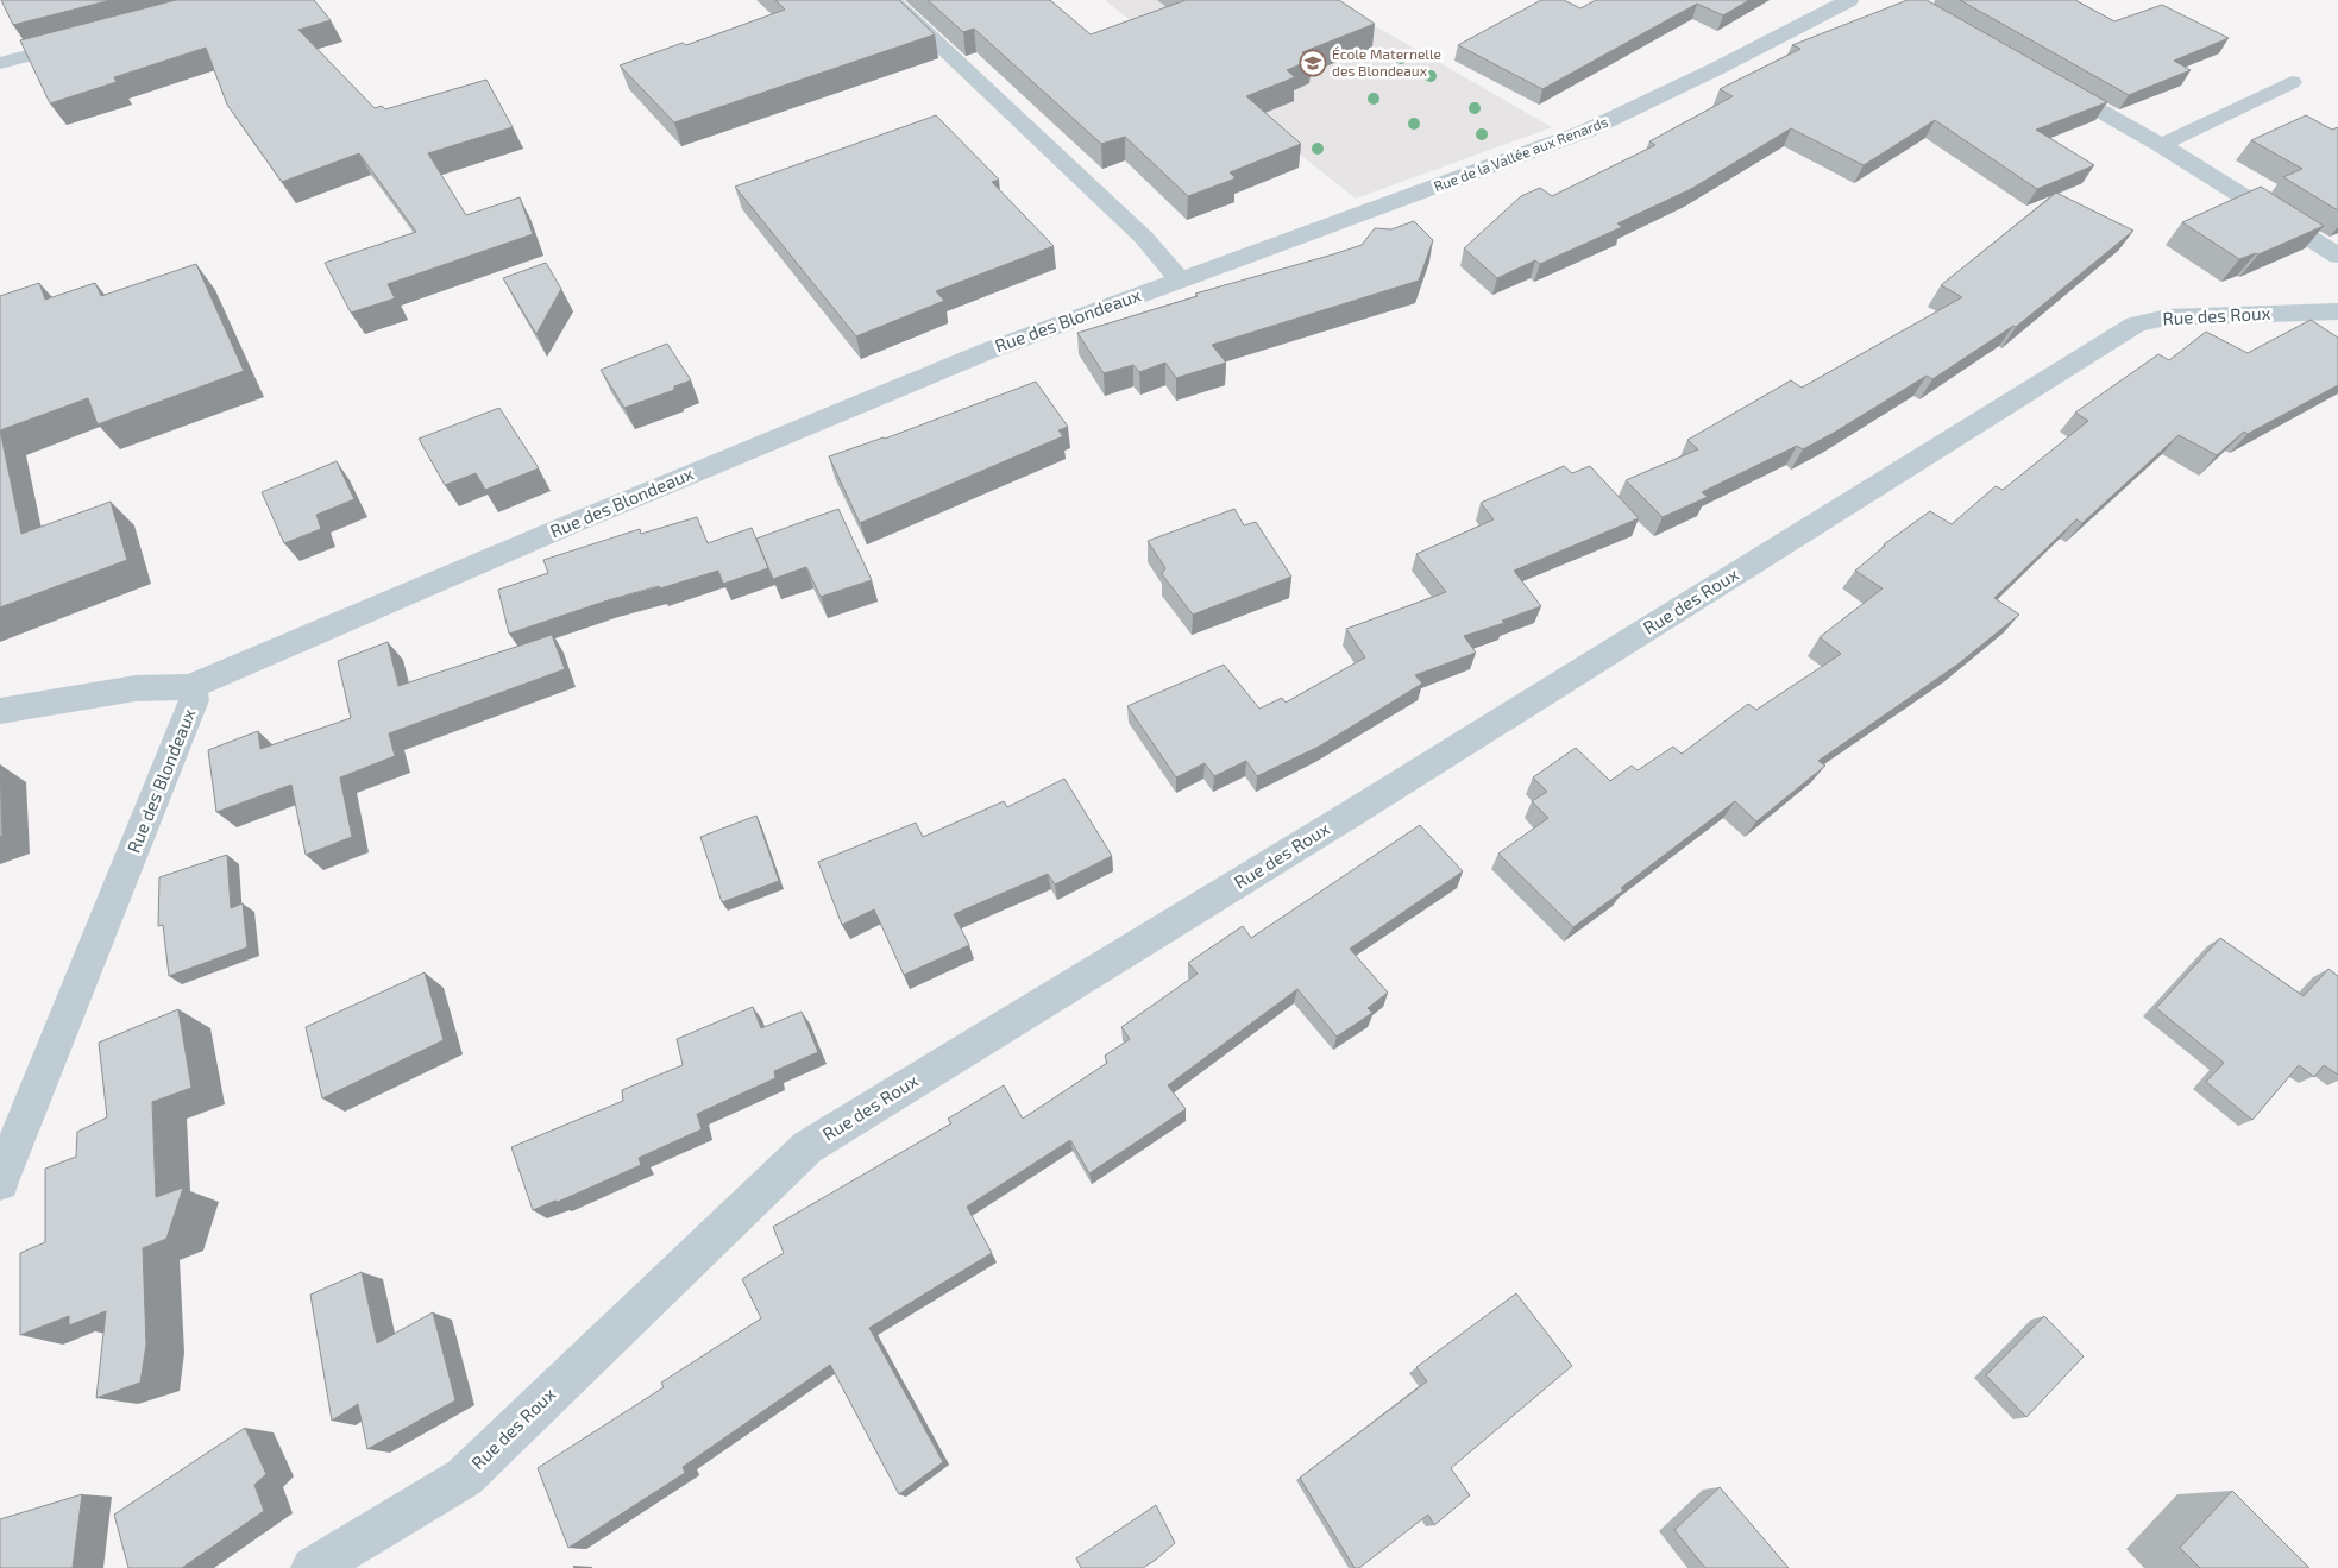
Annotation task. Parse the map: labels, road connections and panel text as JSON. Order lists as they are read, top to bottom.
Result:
{
  "streets": {
    "street": ["Rue de la Vallée aux Renards", "Rue des Roux", "Rue des Blondeaux"]
  },
  "crossings": [
    ["Rue de la Vallée aux Renards", "Rue des Blondeaux"]
  ],
  "places": {
    "school or university": ["École Maternelle des Blondeaux"]
  }
}
